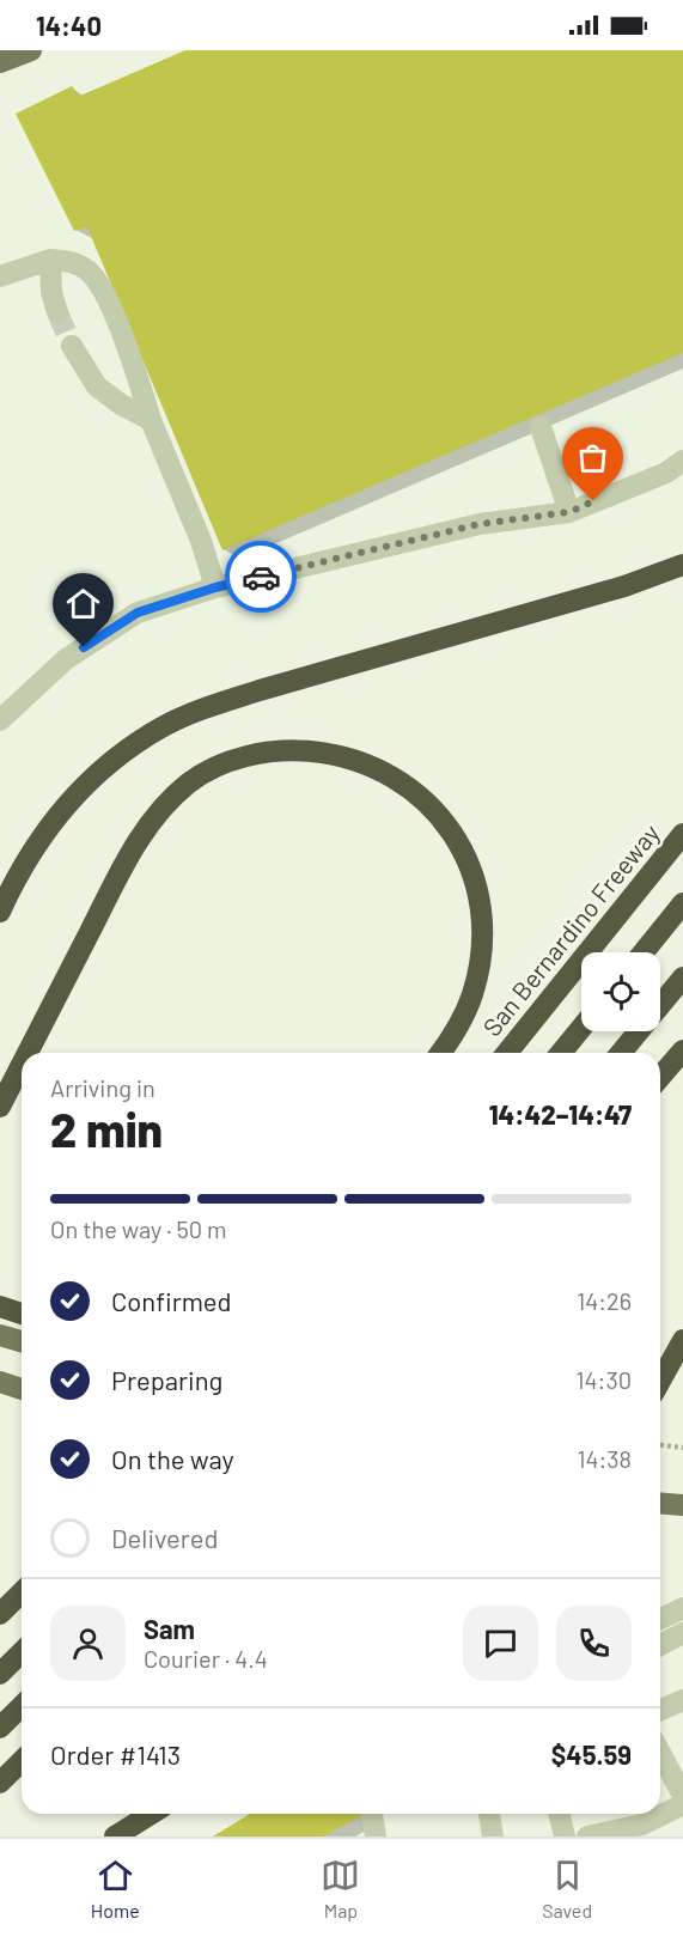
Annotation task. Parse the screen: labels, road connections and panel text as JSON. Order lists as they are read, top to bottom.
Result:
{
  "streets": {
    "highway": ["San Bernardino Freeway"]
  },
  "page": {
    "status": "14:40",
    "heading": ["2 min", "Arriving in", "14:42–14:47"],
    "panel": [
      "Sam",
      "Courier · 4.4",
      "Order #1413",
      "$45.59"
    ],
    "bar": "On the way · 50 m",
    "list": [
      ["Confirmed", "14:26"],
      ["Preparing", "14:30"],
      ["On the way", "14:38"],
      "Delivered"
    ],
    "tabs": ["Home", "Map", "Saved"]
  }
}
